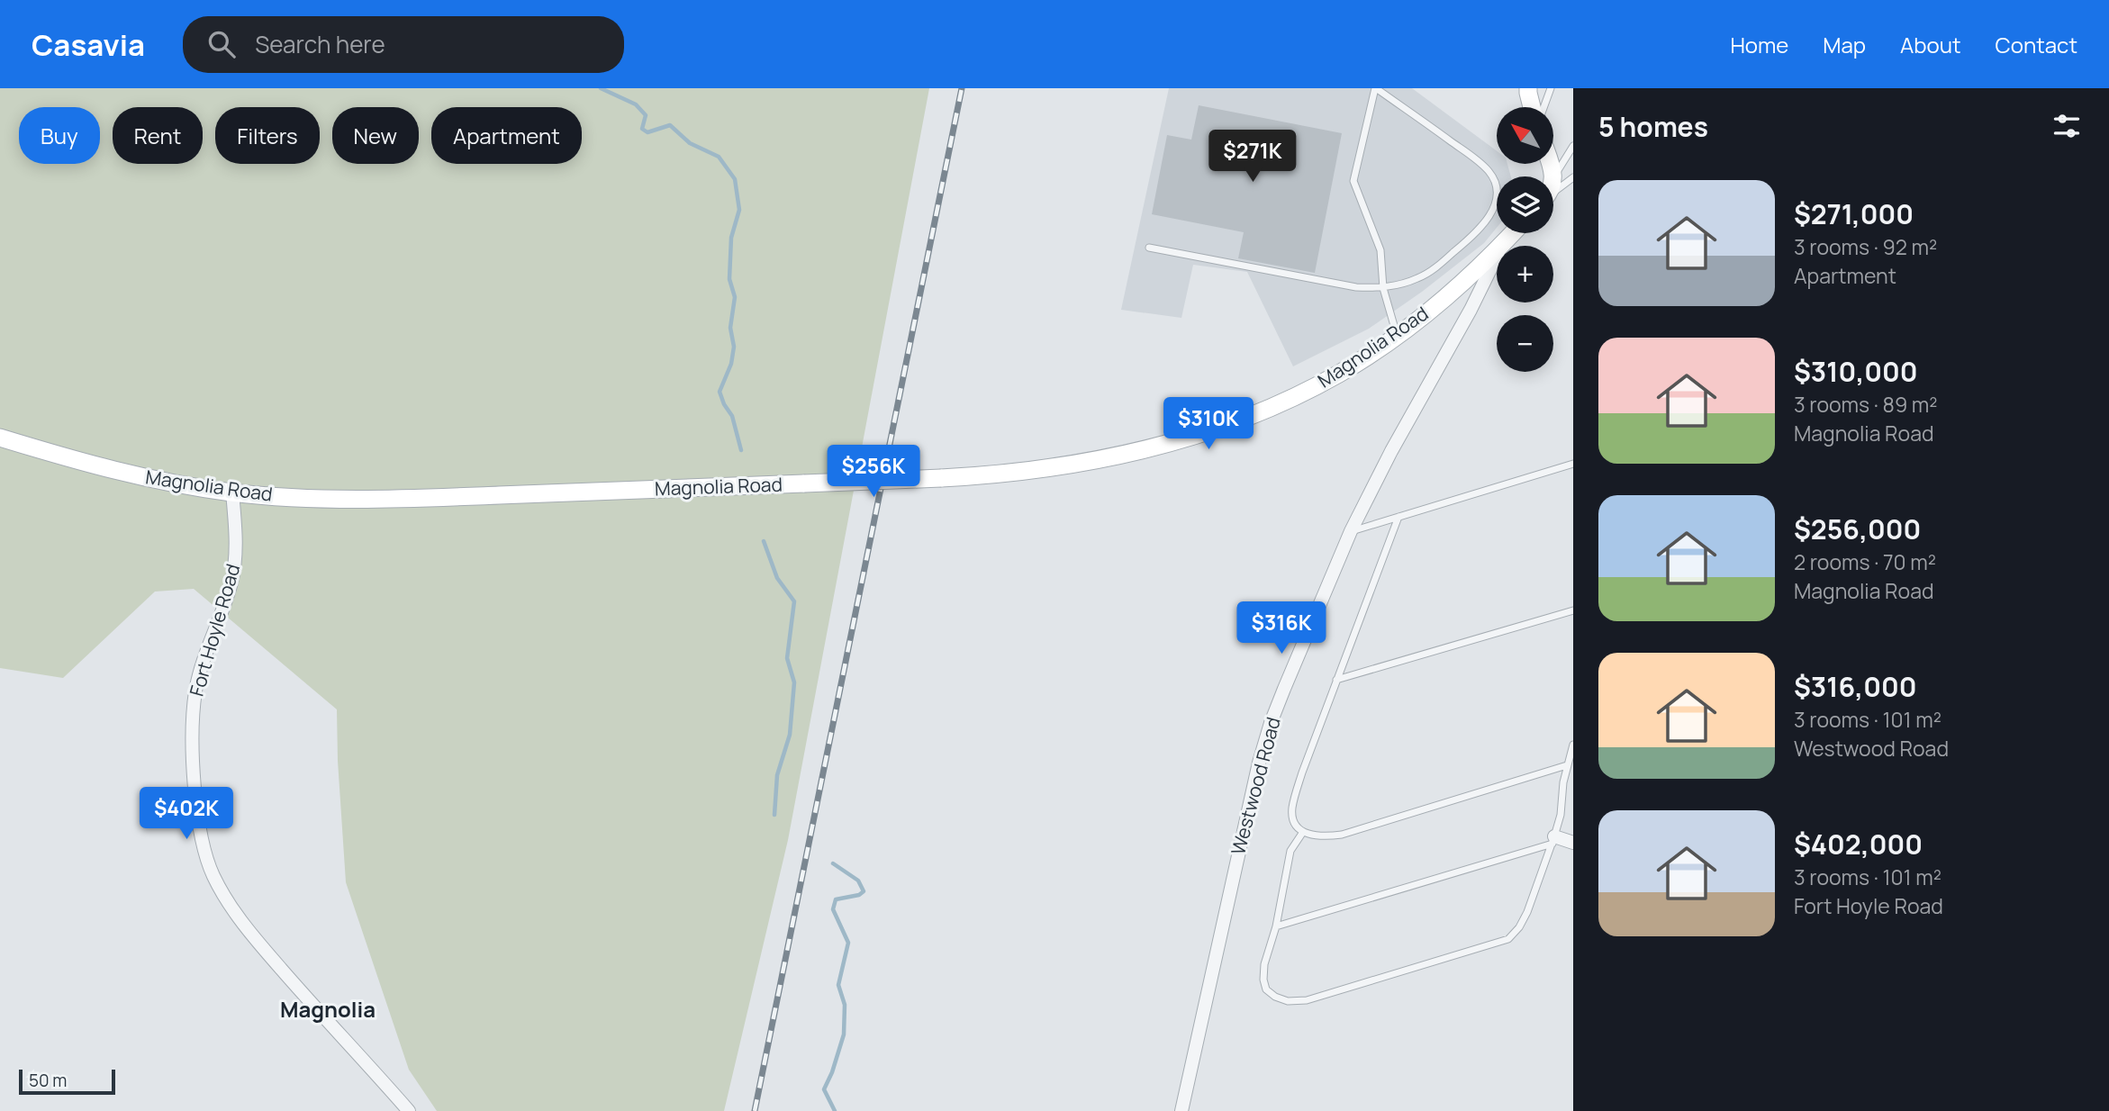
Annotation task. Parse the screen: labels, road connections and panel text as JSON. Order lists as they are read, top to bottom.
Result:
{
  "streets": {
    "main road": ["Magnolia Road"],
    "street": ["Fort Hoyle Road", "Westwood Road"]
  },
  "crossings": [
    ["Magnolia Road", "Fort Hoyle Road"],
    ["Magnolia Road", "Westwood Road"]
  ],
  "districts": ["Magnolia"],
  "scale_bar": "50 m",
  "north": "top left",
  "page": {
    "header": "Casavia",
    "search": "Search here",
    "nav": [
      "Home",
      "Map",
      "About",
      "Contact"
    ],
    "heading": "5 homes",
    "map_buttons": ["+", "−"],
    "chip": [
      "Buy",
      "Rent",
      "Filters",
      "New",
      "Apartment"
    ],
    "price": [
      "$271K",
      "$310K",
      "$256K",
      "$316K",
      "$402K"
    ],
    "list": [
      {
        "name": "$271,000",
        "note": "3 rooms · 92 m² · Apartment"
      },
      {
        "name": "$310,000",
        "note": "3 rooms · 89 m² · Magnolia Road"
      },
      {
        "name": "$256,000",
        "note": "2 rooms · 70 m² · Magnolia Road"
      },
      {
        "name": "$316,000",
        "note": "3 rooms · 101 m² · Westwood Road"
      },
      {
        "name": "$402,000",
        "note": "3 rooms · 101 m² · Fort Hoyle Road"
      }
    ],
    "scale": "50 m"
  }
}
